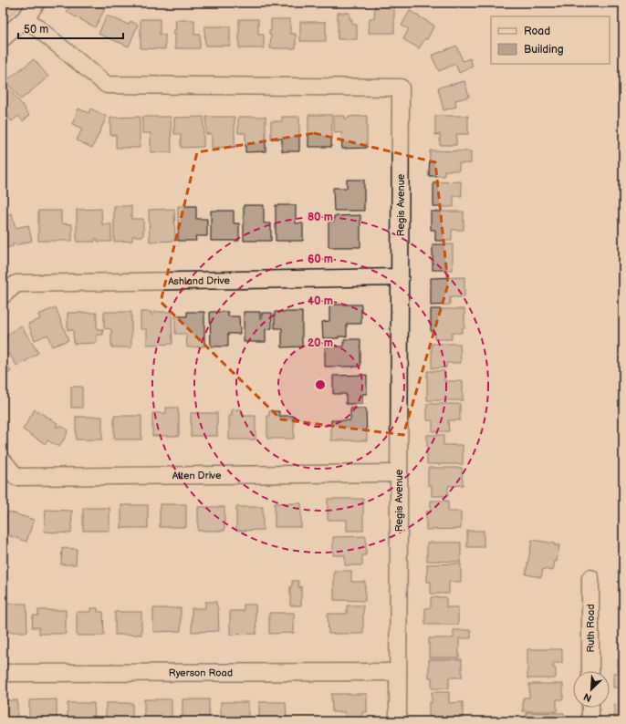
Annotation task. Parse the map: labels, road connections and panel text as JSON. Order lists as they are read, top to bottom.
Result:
{
  "streets": {
    "street": [
      "Regis Avenue",
      "Ashland Drive",
      "Alten Drive",
      "Ruth Road",
      "Ryerson Road"
    ]
  },
  "crossings": [
    ["Regis Avenue", "Ashland Drive"],
    ["Regis Avenue", "Alten Drive"],
    ["Regis Avenue", "Ryerson Road"]
  ],
  "legend": ["Road", "Building"],
  "scale_bar": "50 m",
  "north": "bottom left",
  "rings": [
    "80 m",
    "60 m",
    "40 m",
    "20 m"
  ]
}
